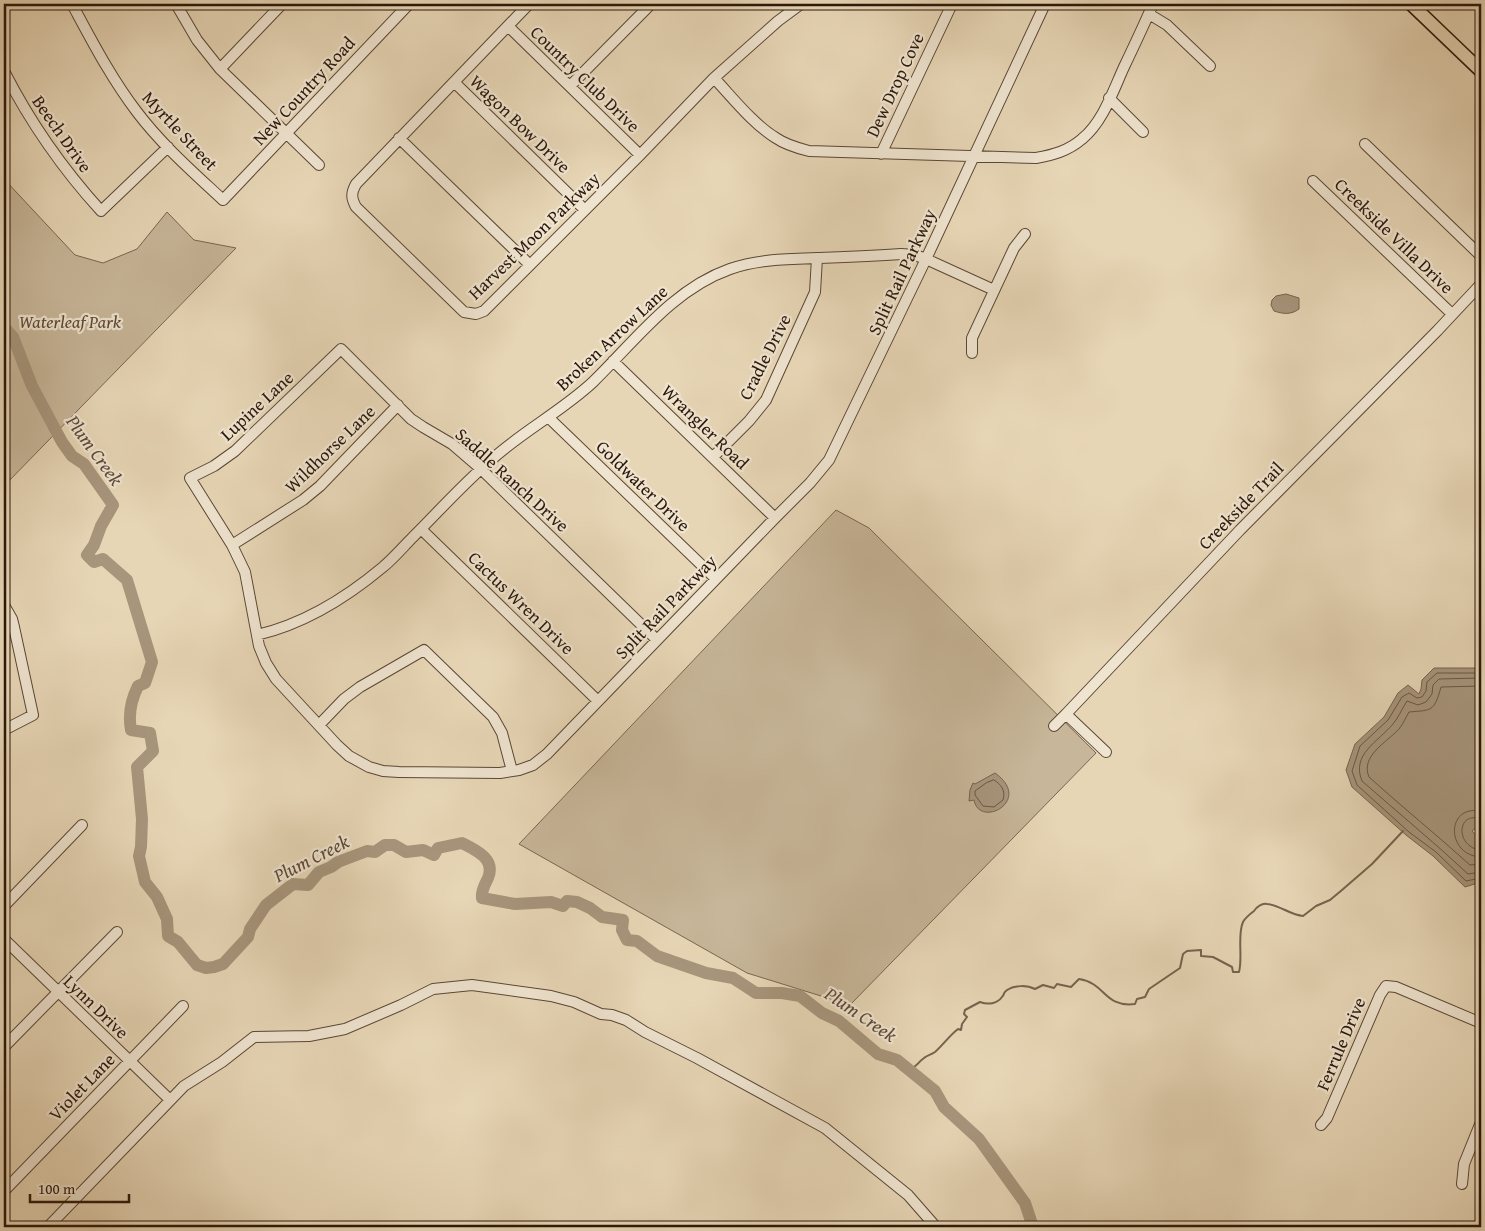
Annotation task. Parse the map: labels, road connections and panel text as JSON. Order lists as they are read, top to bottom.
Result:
{
  "streets": {
    "street": [
      "Country Club Drive",
      "Dew Drop Cove",
      "New Country Road",
      "Wagon Bow Drive",
      "Myrtle Street",
      "Beech Drive",
      "Harvest Moon Parkway",
      "Creekside Villa Drive",
      "Split Rail Parkway",
      "Broken Arrow Lane",
      "Cradle Drive",
      "Lupine Lane",
      "Wrangler Road",
      "Wildhorse Lane",
      "Saddle Ranch Drive",
      "Goldwater Drive",
      "Creekside Trail",
      "Cactus Wren Drive",
      "Lynn Drive",
      "Ferrule Drive",
      "Violet Lane"
    ]
  },
  "crossings": [
    ["Country Club Drive", "Harvest Moon Parkway"],
    ["New Country Road", "Myrtle Street"],
    ["Wagon Bow Drive", "Harvest Moon Parkway"],
    ["Myrtle Street", "Beech Drive"],
    ["Creekside Villa Drive", "Creekside Trail"],
    ["Split Rail Parkway", "Broken Arrow Lane"],
    ["Split Rail Parkway", "Lupine Lane"],
    ["Split Rail Parkway", "Wrangler Road"],
    ["Split Rail Parkway", "Wildhorse Lane"],
    ["Split Rail Parkway", "Saddle Ranch Drive"],
    ["Split Rail Parkway", "Goldwater Drive"],
    ["Split Rail Parkway", "Cactus Wren Drive"],
    ["Broken Arrow Lane", "Cradle Drive"],
    ["Broken Arrow Lane", "Wrangler Road"],
    ["Broken Arrow Lane", "Saddle Ranch Drive"],
    ["Broken Arrow Lane", "Goldwater Drive"],
    ["Broken Arrow Lane", "Cactus Wren Drive"],
    ["Cradle Drive", "Wrangler Road"],
    ["Lupine Lane", "Saddle Ranch Drive"],
    ["Wildhorse Lane", "Saddle Ranch Drive"],
    ["Lynn Drive", "Violet Lane"]
  ],
  "water": ["Plum Creek"],
  "parks": ["Waterleaf Park"],
  "scale_bar": "100 m"
}
